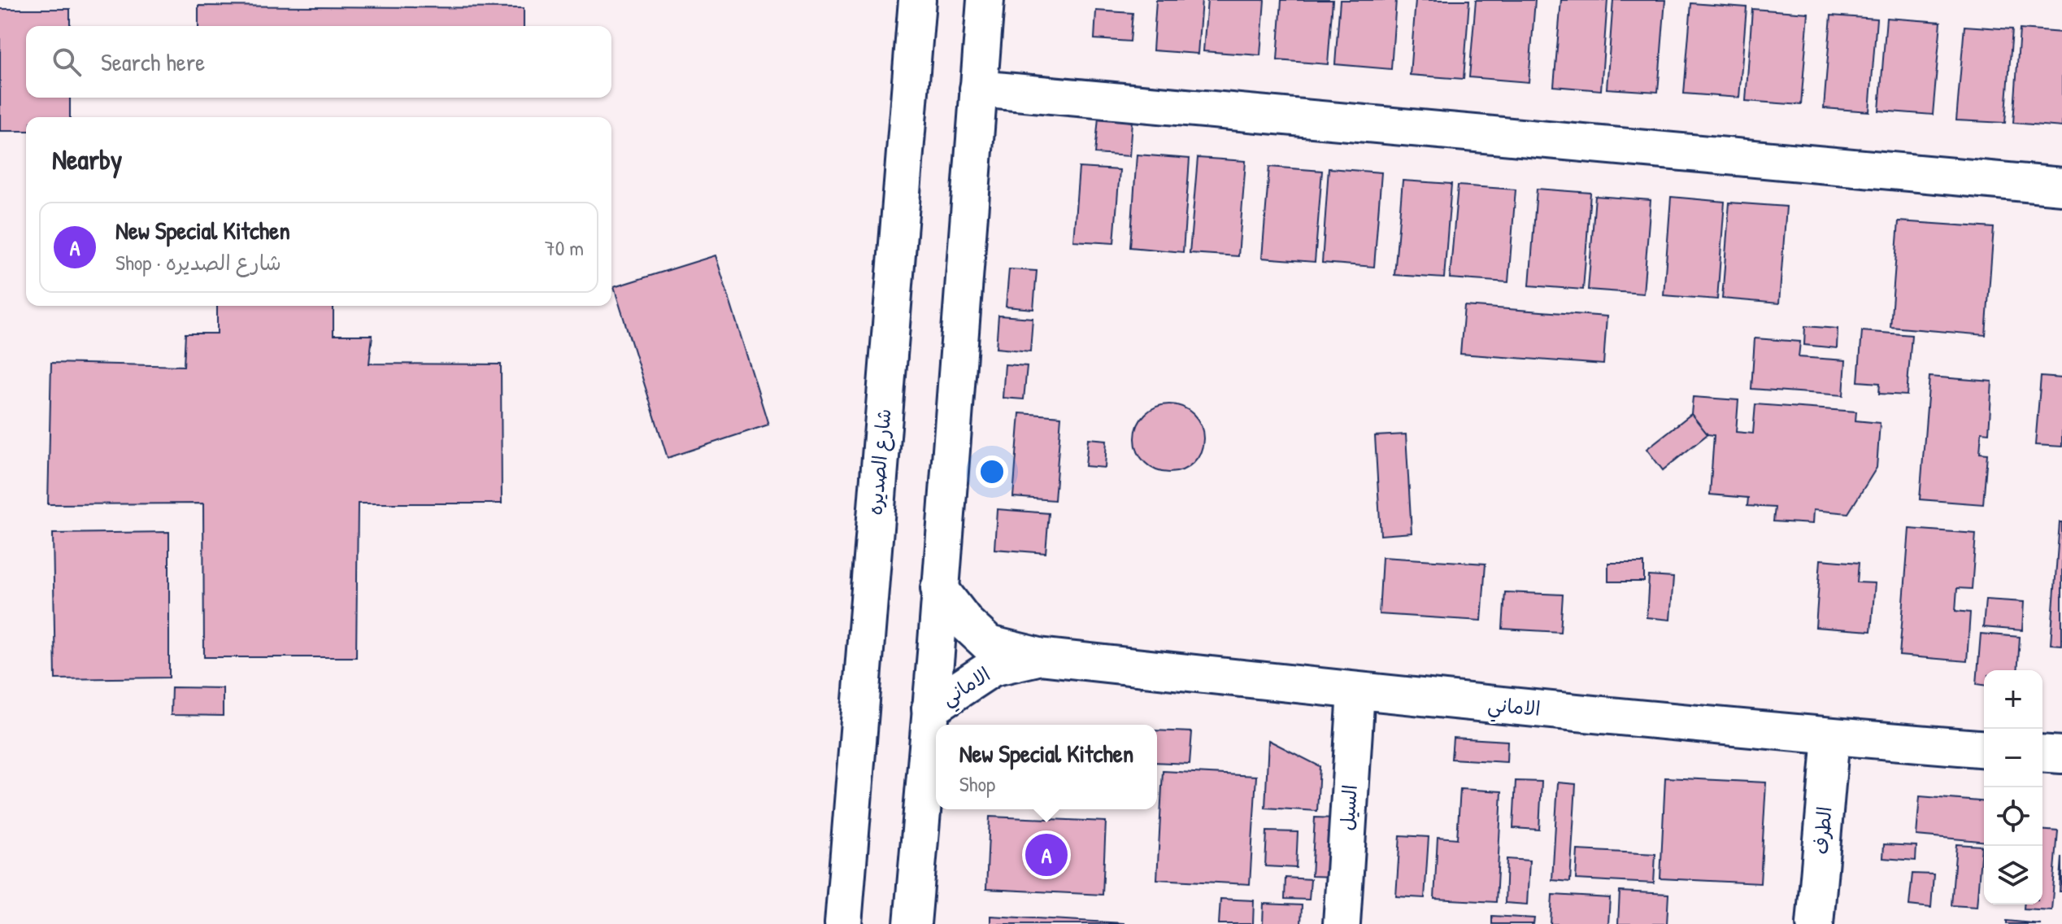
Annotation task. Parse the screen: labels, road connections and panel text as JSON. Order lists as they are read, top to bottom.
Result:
{
  "streets": {
    "street": [
      "شارع الصديره",
      "الاماني",
      "السيل",
      "الطرف"
    ]
  },
  "crossings": [
    ["الاماني", "السيل"],
    ["الاماني", "الطرف"]
  ],
  "page": {
    "search": "Search here",
    "heading": "Nearby",
    "list": [
      {
        "mark": "A",
        "name": "New Special Kitchen",
        "note": "Shop · شارع الصديره",
        "value": "70 m"
      }
    ],
    "map_buttons": ["+", "−"],
    "popup": ["New Special Kitchen", "Shop"],
    "pins": "A"
  }
}
